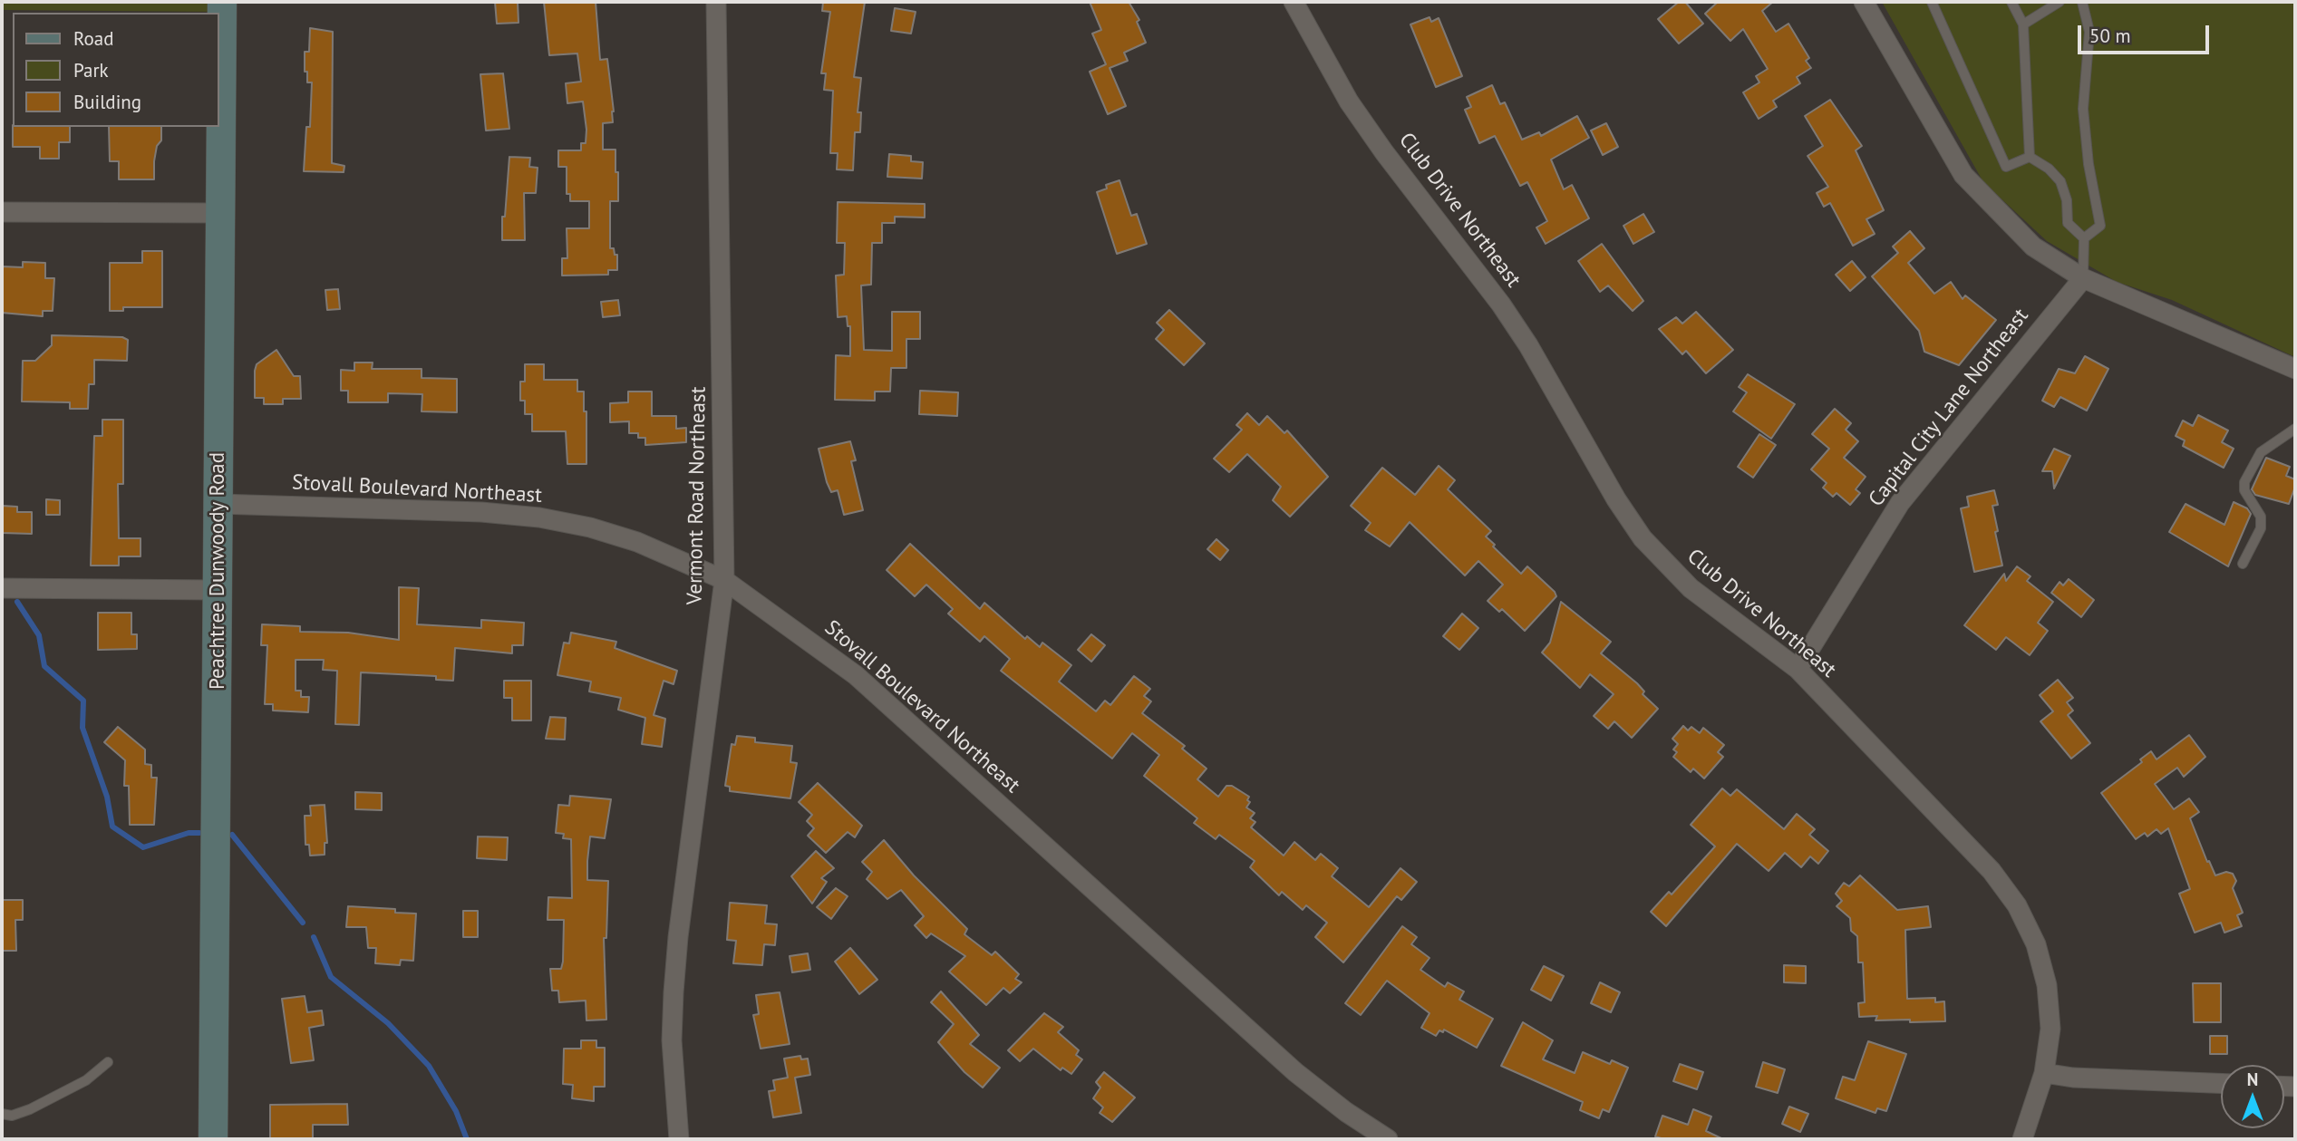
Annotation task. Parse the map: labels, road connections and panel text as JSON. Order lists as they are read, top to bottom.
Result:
{
  "streets": {
    "main road": ["Peachtree Dunwoody Road"],
    "street": [
      "Club Drive Northeast",
      "Capital City Lane Northeast",
      "Stovall Boulevard Northeast",
      "Vermont Road Northeast"
    ]
  },
  "crossings": [
    ["Club Drive Northeast", "Capital City Lane Northeast"],
    ["Stovall Boulevard Northeast", "Vermont Road Northeast"],
    ["Stovall Boulevard Northeast", "Peachtree Dunwoody Road"]
  ],
  "legend": ["Road", "Park", "Building"],
  "scale_bar": "50 m",
  "north": "top"
}
